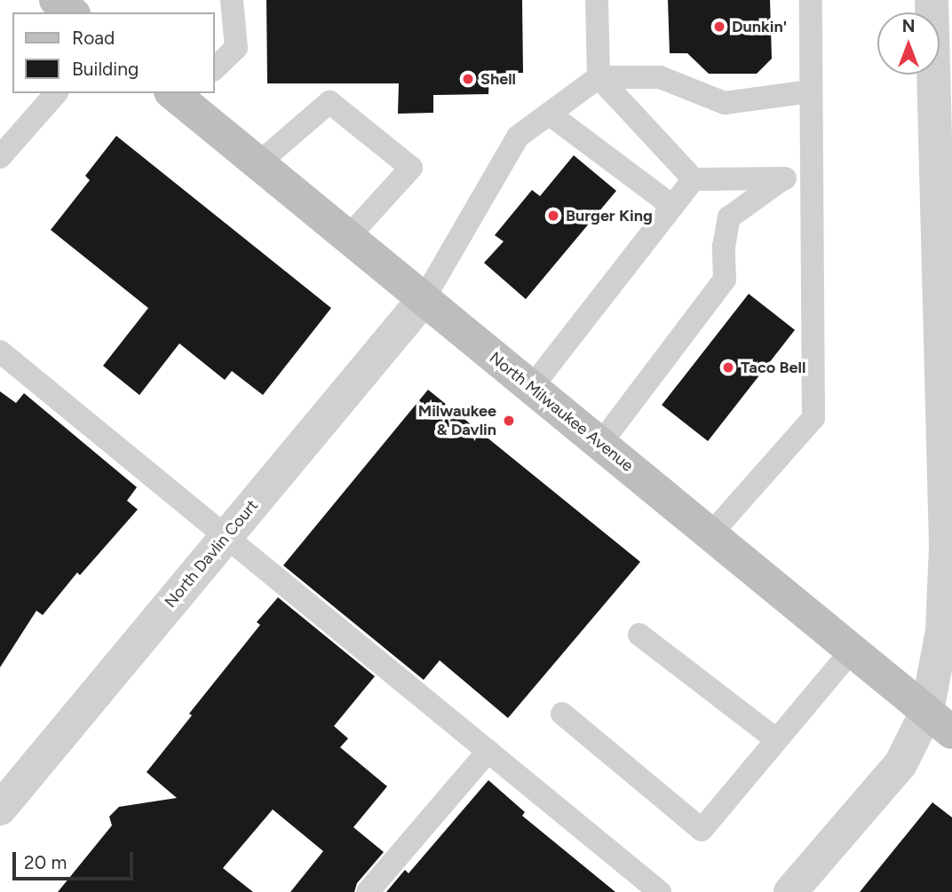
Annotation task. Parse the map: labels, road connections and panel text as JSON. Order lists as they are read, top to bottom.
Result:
{
  "streets": {
    "main road": ["North Milwaukee Avenue"],
    "street": ["North Davlin Court"]
  },
  "crossings": [
    ["North Milwaukee Avenue", "North Davlin Court"]
  ],
  "places": [
    "Dunkin'",
    "Shell",
    "Burger King",
    "Taco Bell",
    "Milwaukee & Davlin"
  ],
  "legend": ["Road", "Building"],
  "scale_bar": "20 m",
  "north": "top"
}
